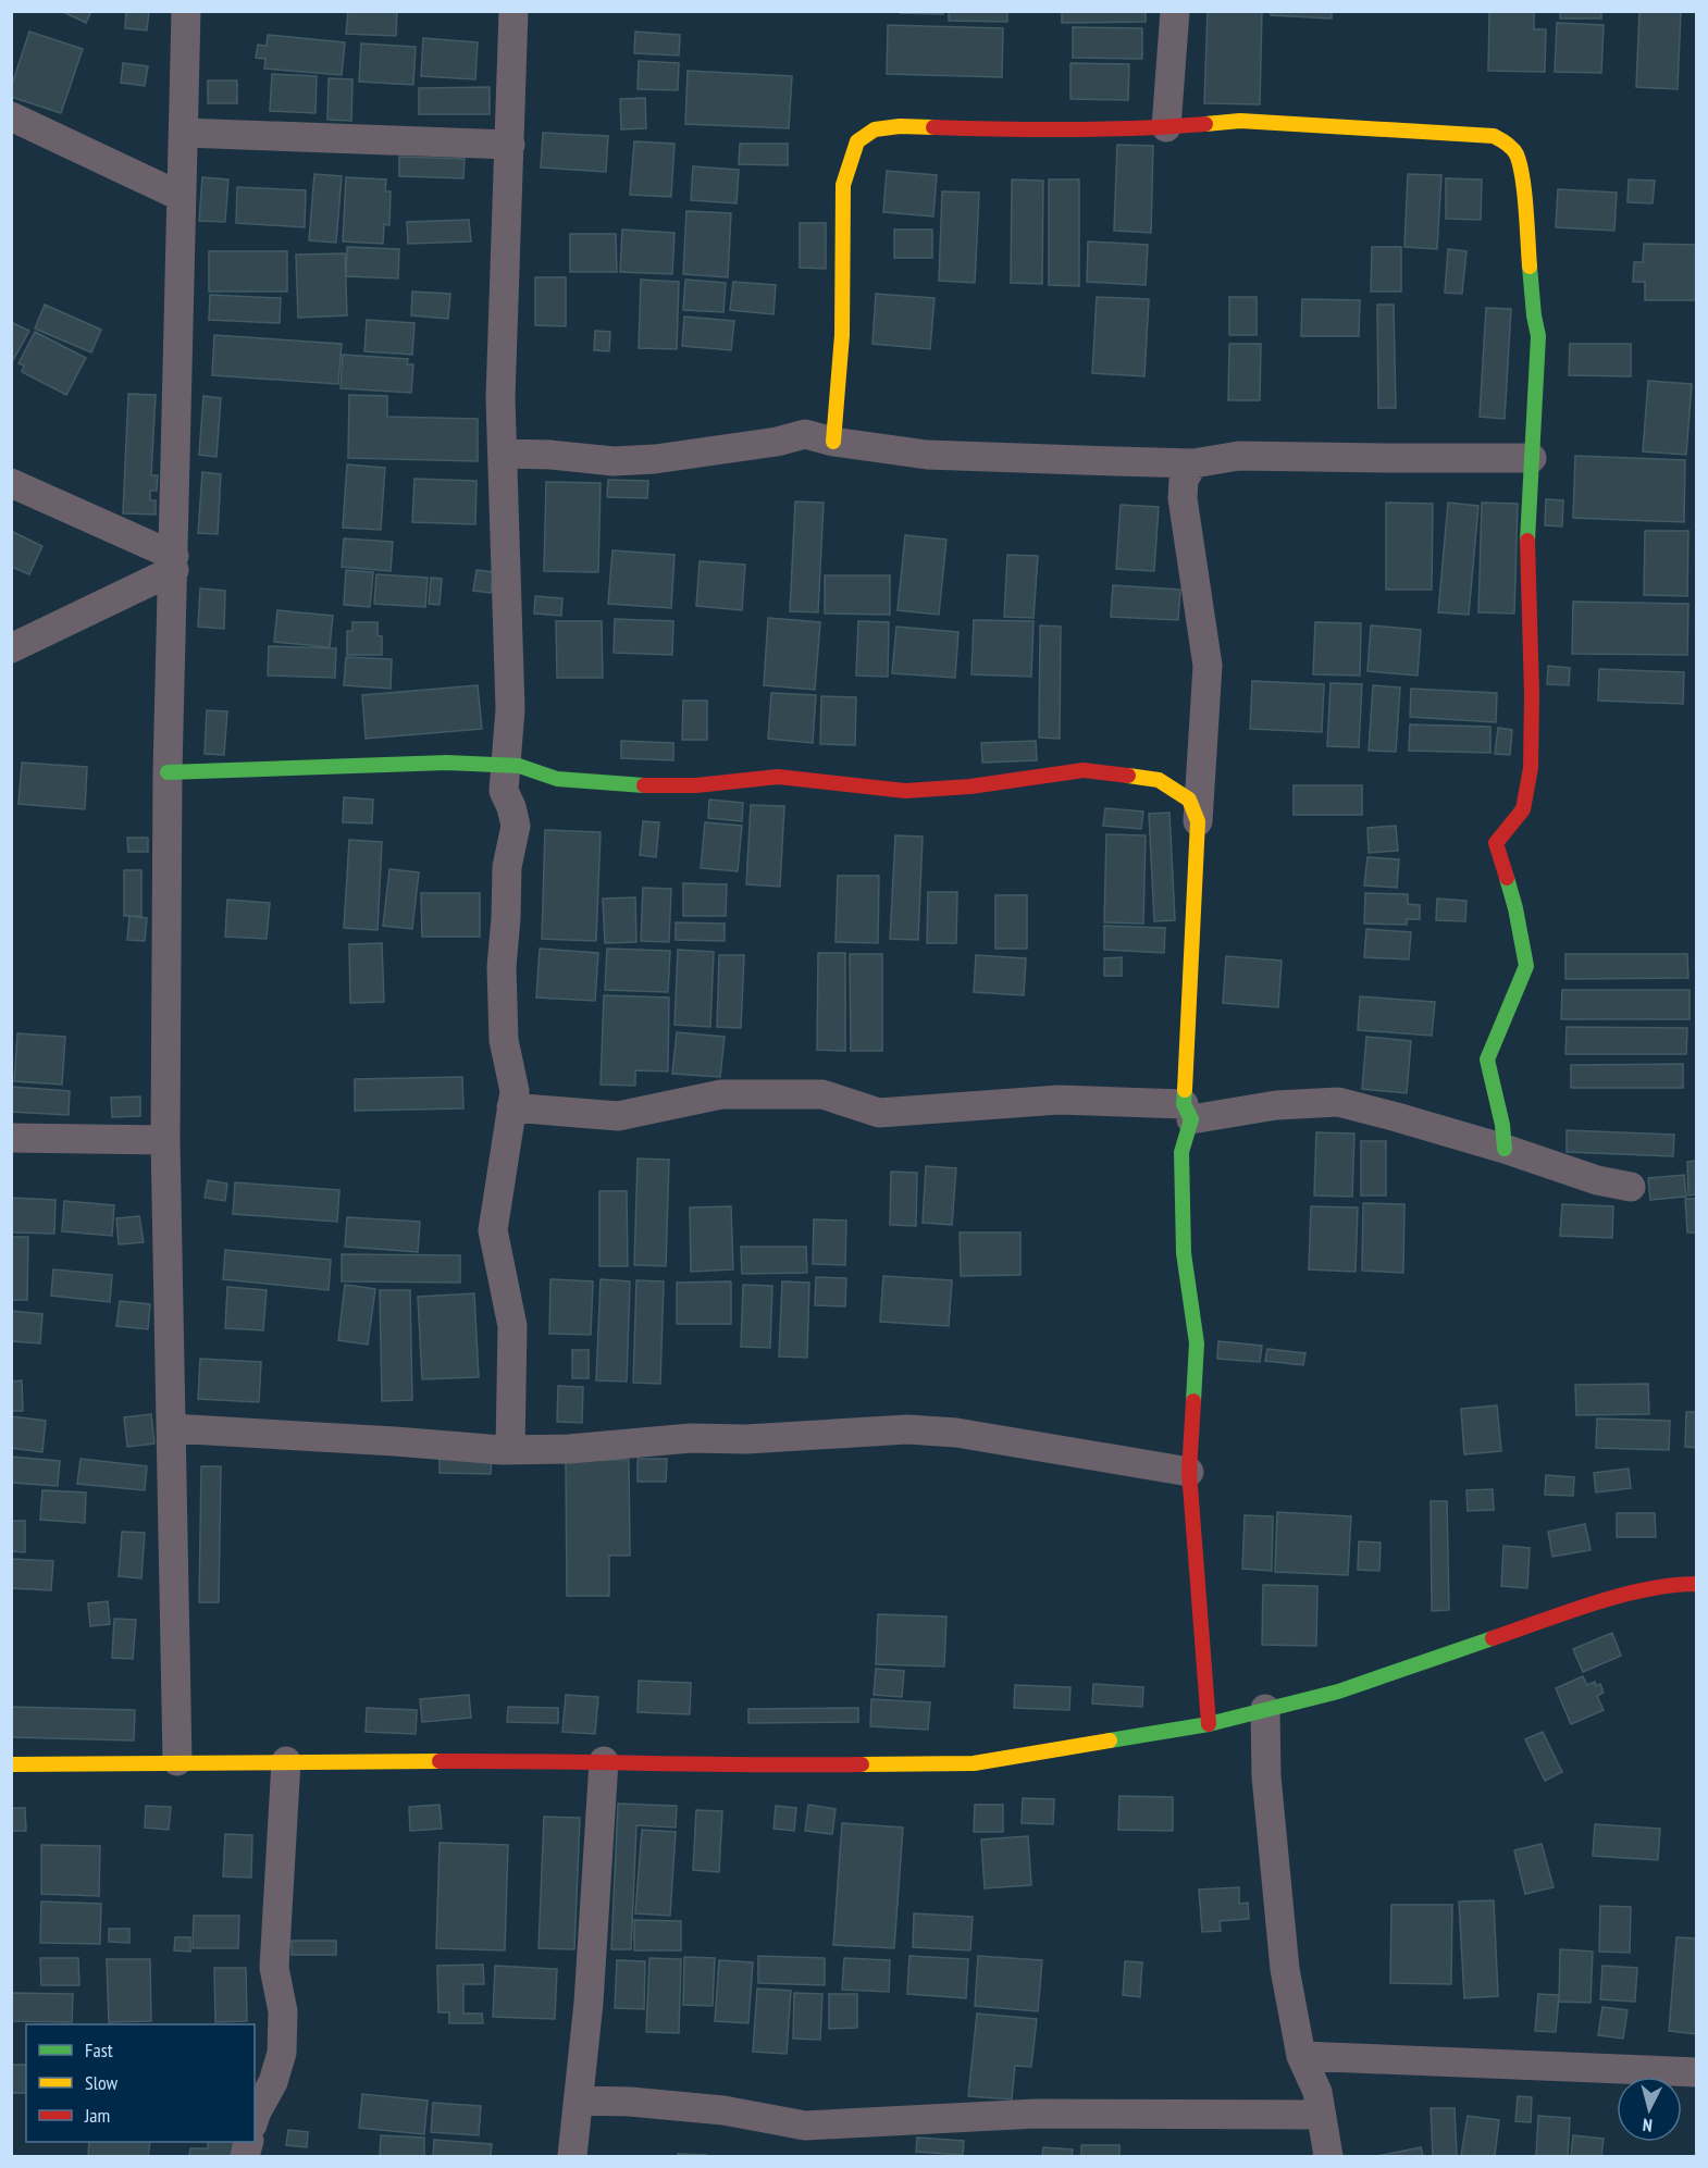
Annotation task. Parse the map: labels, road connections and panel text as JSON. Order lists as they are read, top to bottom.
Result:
{
  "legend": ["Fast", "Slow", "Jam"],
  "north": "bottom"
}
